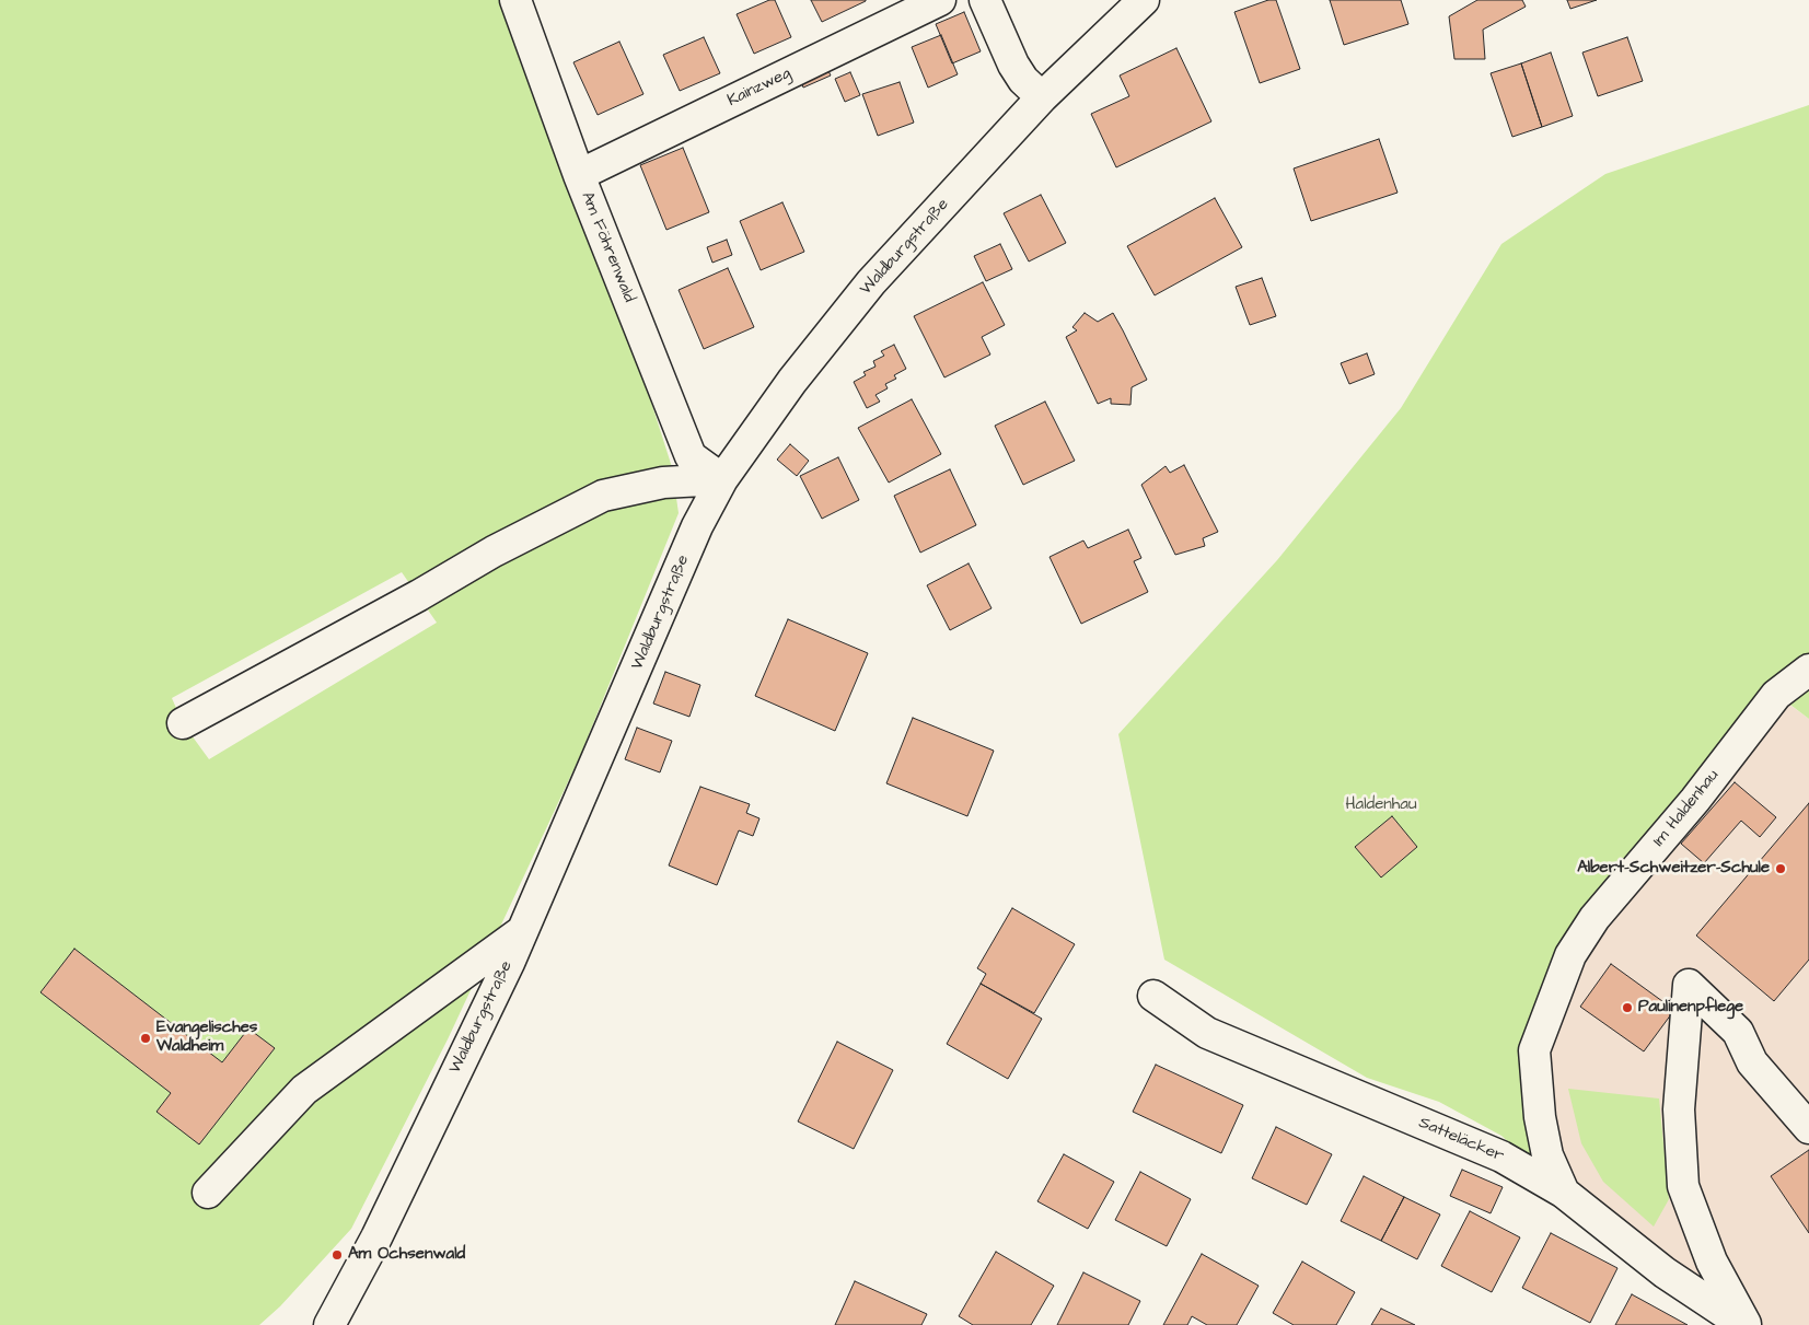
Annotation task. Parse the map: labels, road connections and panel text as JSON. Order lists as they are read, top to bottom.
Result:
{
  "streets": {
    "street": [
      "Kainzweg",
      "Am Föhrenwald",
      "Waldburgstraße",
      "Im Haldenhau",
      "Satteläcker"
    ]
  },
  "crossings": [
    ["Kainzweg", "Am Föhrenwald"],
    ["Am Föhrenwald", "Waldburgstraße"],
    ["Im Haldenhau", "Satteläcker"]
  ],
  "parks": ["Haldenhau"],
  "places": [
    "Albert-Schweitzer-Schule",
    "Paulinenpflege",
    "Evangelisches Waldheim",
    "Am Ochsenwald"
  ]
}
